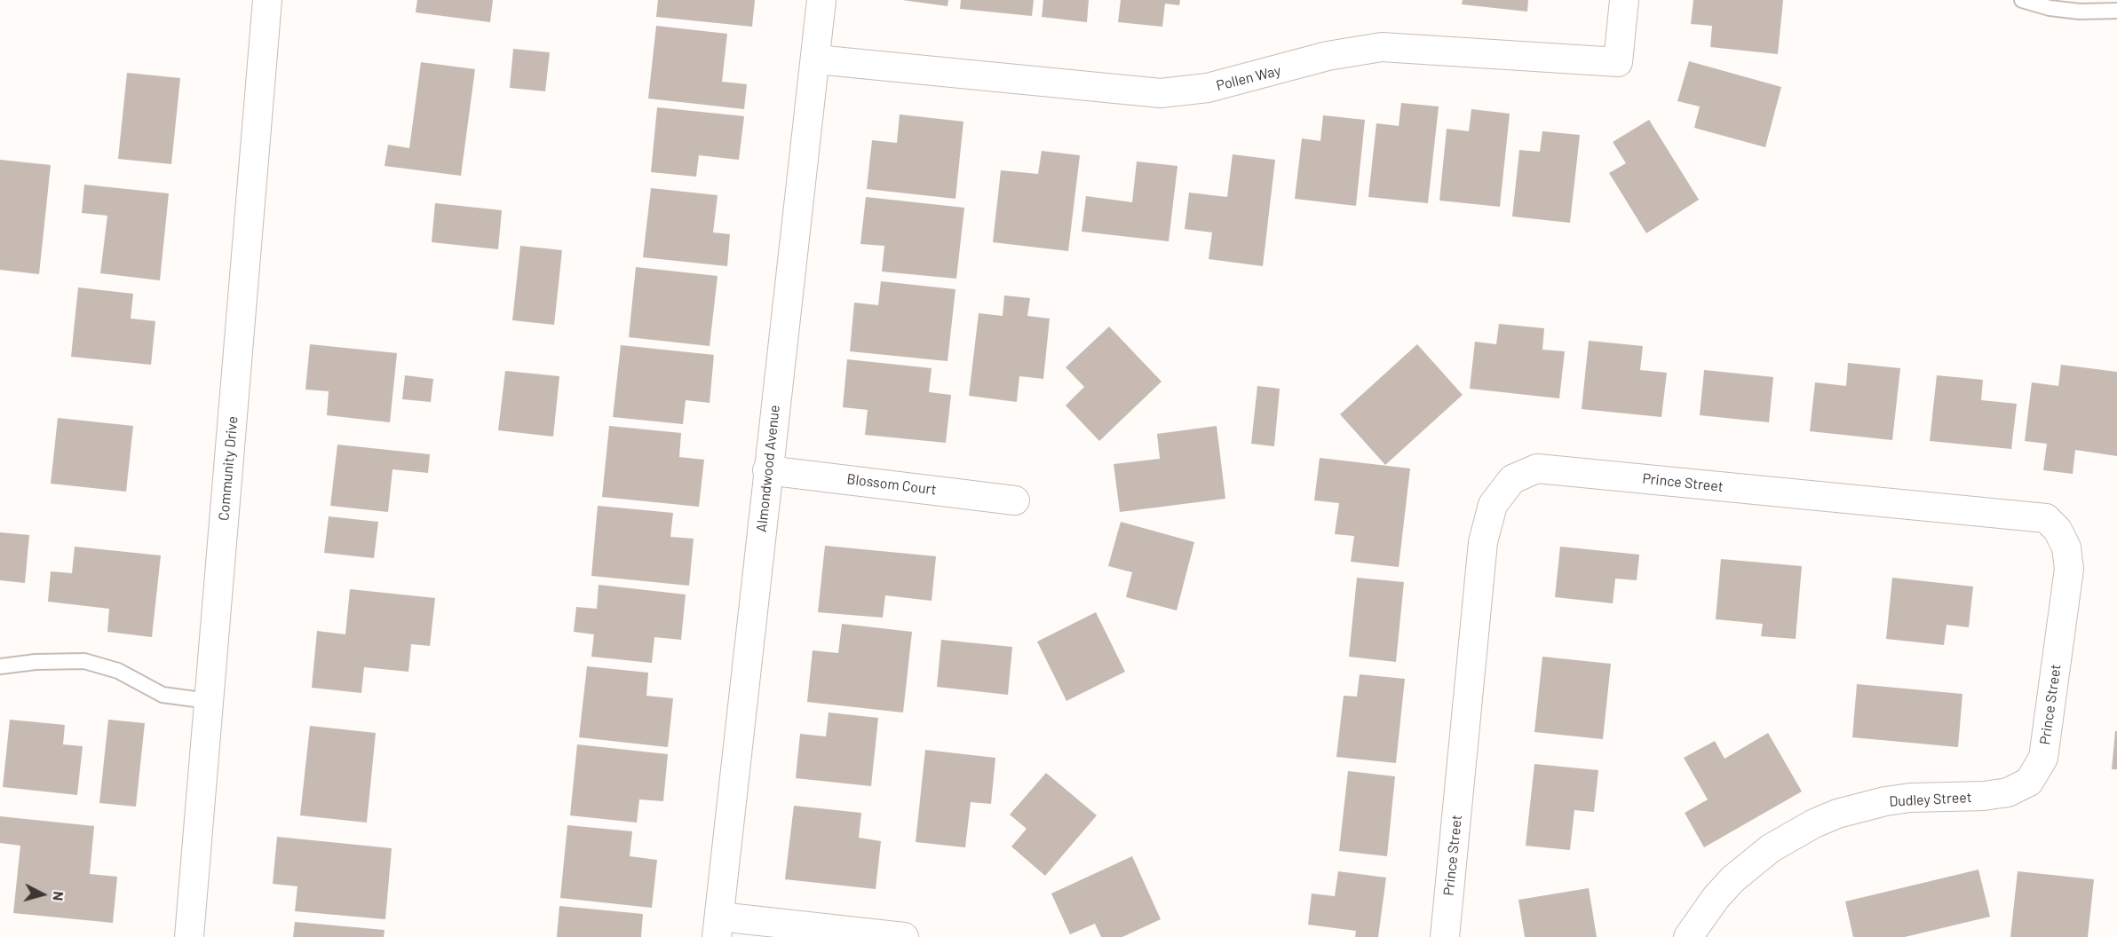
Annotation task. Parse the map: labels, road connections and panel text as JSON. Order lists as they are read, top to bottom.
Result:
{
  "streets": {
    "street": [
      "Pollen Way",
      "Community Drive",
      "Almondwood Avenue",
      "Prince Street",
      "Blossom Court",
      "Dudley Street"
    ]
  },
  "crossings": [
    ["Pollen Way", "Almondwood Avenue"],
    ["Almondwood Avenue", "Blossom Court"],
    ["Prince Street", "Dudley Street"]
  ],
  "north": "right"
}
